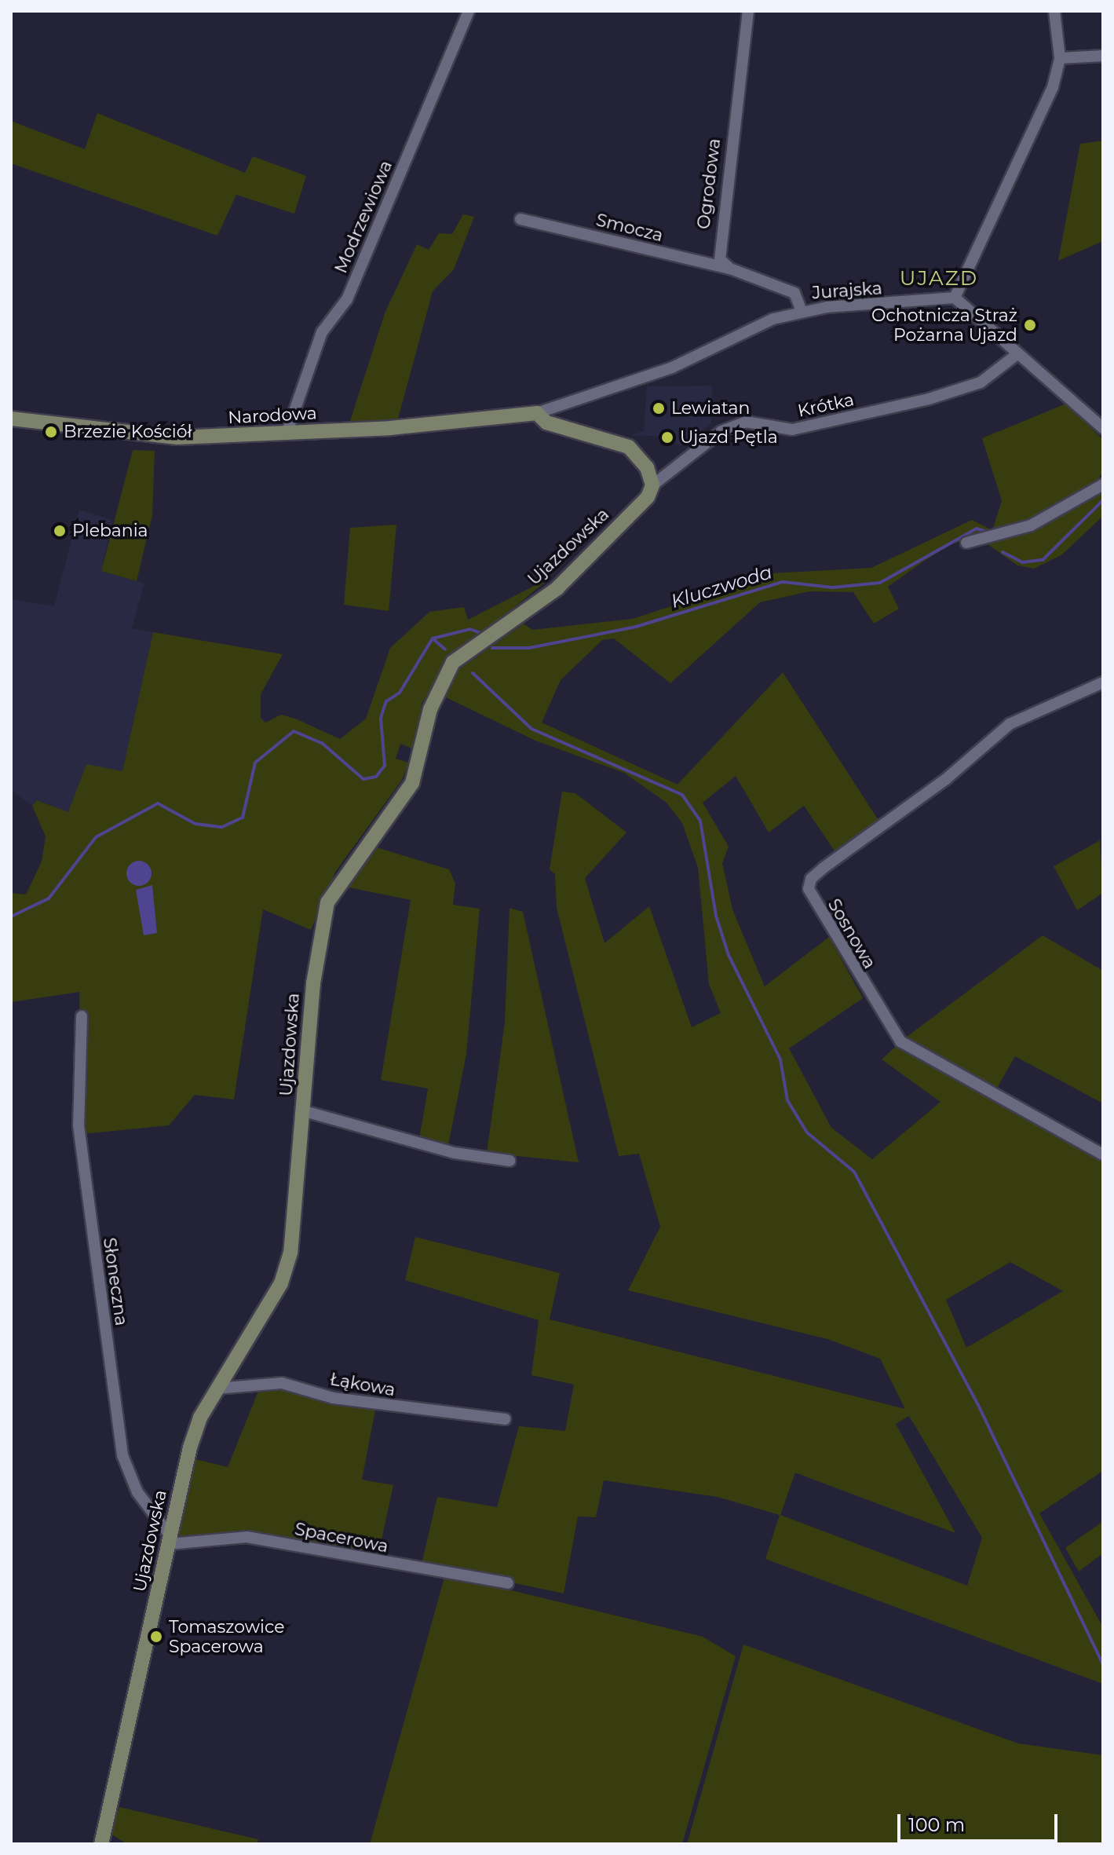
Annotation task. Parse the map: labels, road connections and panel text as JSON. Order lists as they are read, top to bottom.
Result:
{
  "streets": {
    "street": [
      "Ogrodowa",
      "Modrzewiowa",
      "Smocza",
      "Jurajska",
      "Krótka",
      "Narodowa",
      "Ujazdowska",
      "Sosnowa",
      "Słoneczna",
      "Łąkowa",
      "Spacerowa"
    ]
  },
  "crossings": [
    ["Ogrodowa", "Smocza"],
    ["Modrzewiowa", "Narodowa"],
    ["Jurajska", "Narodowa"],
    ["Krótka", "Ujazdowska"],
    ["Ujazdowska", "Słoneczna"],
    ["Ujazdowska", "Łąkowa"],
    ["Ujazdowska", "Spacerowa"],
    ["Słoneczna", "Spacerowa"]
  ],
  "districts": ["UJAZD"],
  "water": ["Kluczwoda"],
  "places": [
    "Ochotnicza Straż Pożarna Ujazd",
    "Lewiatan",
    "Brzezie Kościół",
    "Ujazd Pętla",
    "Plebania",
    "Tomaszowice Spacerowa"
  ],
  "scale_bar": "100 m"
}
